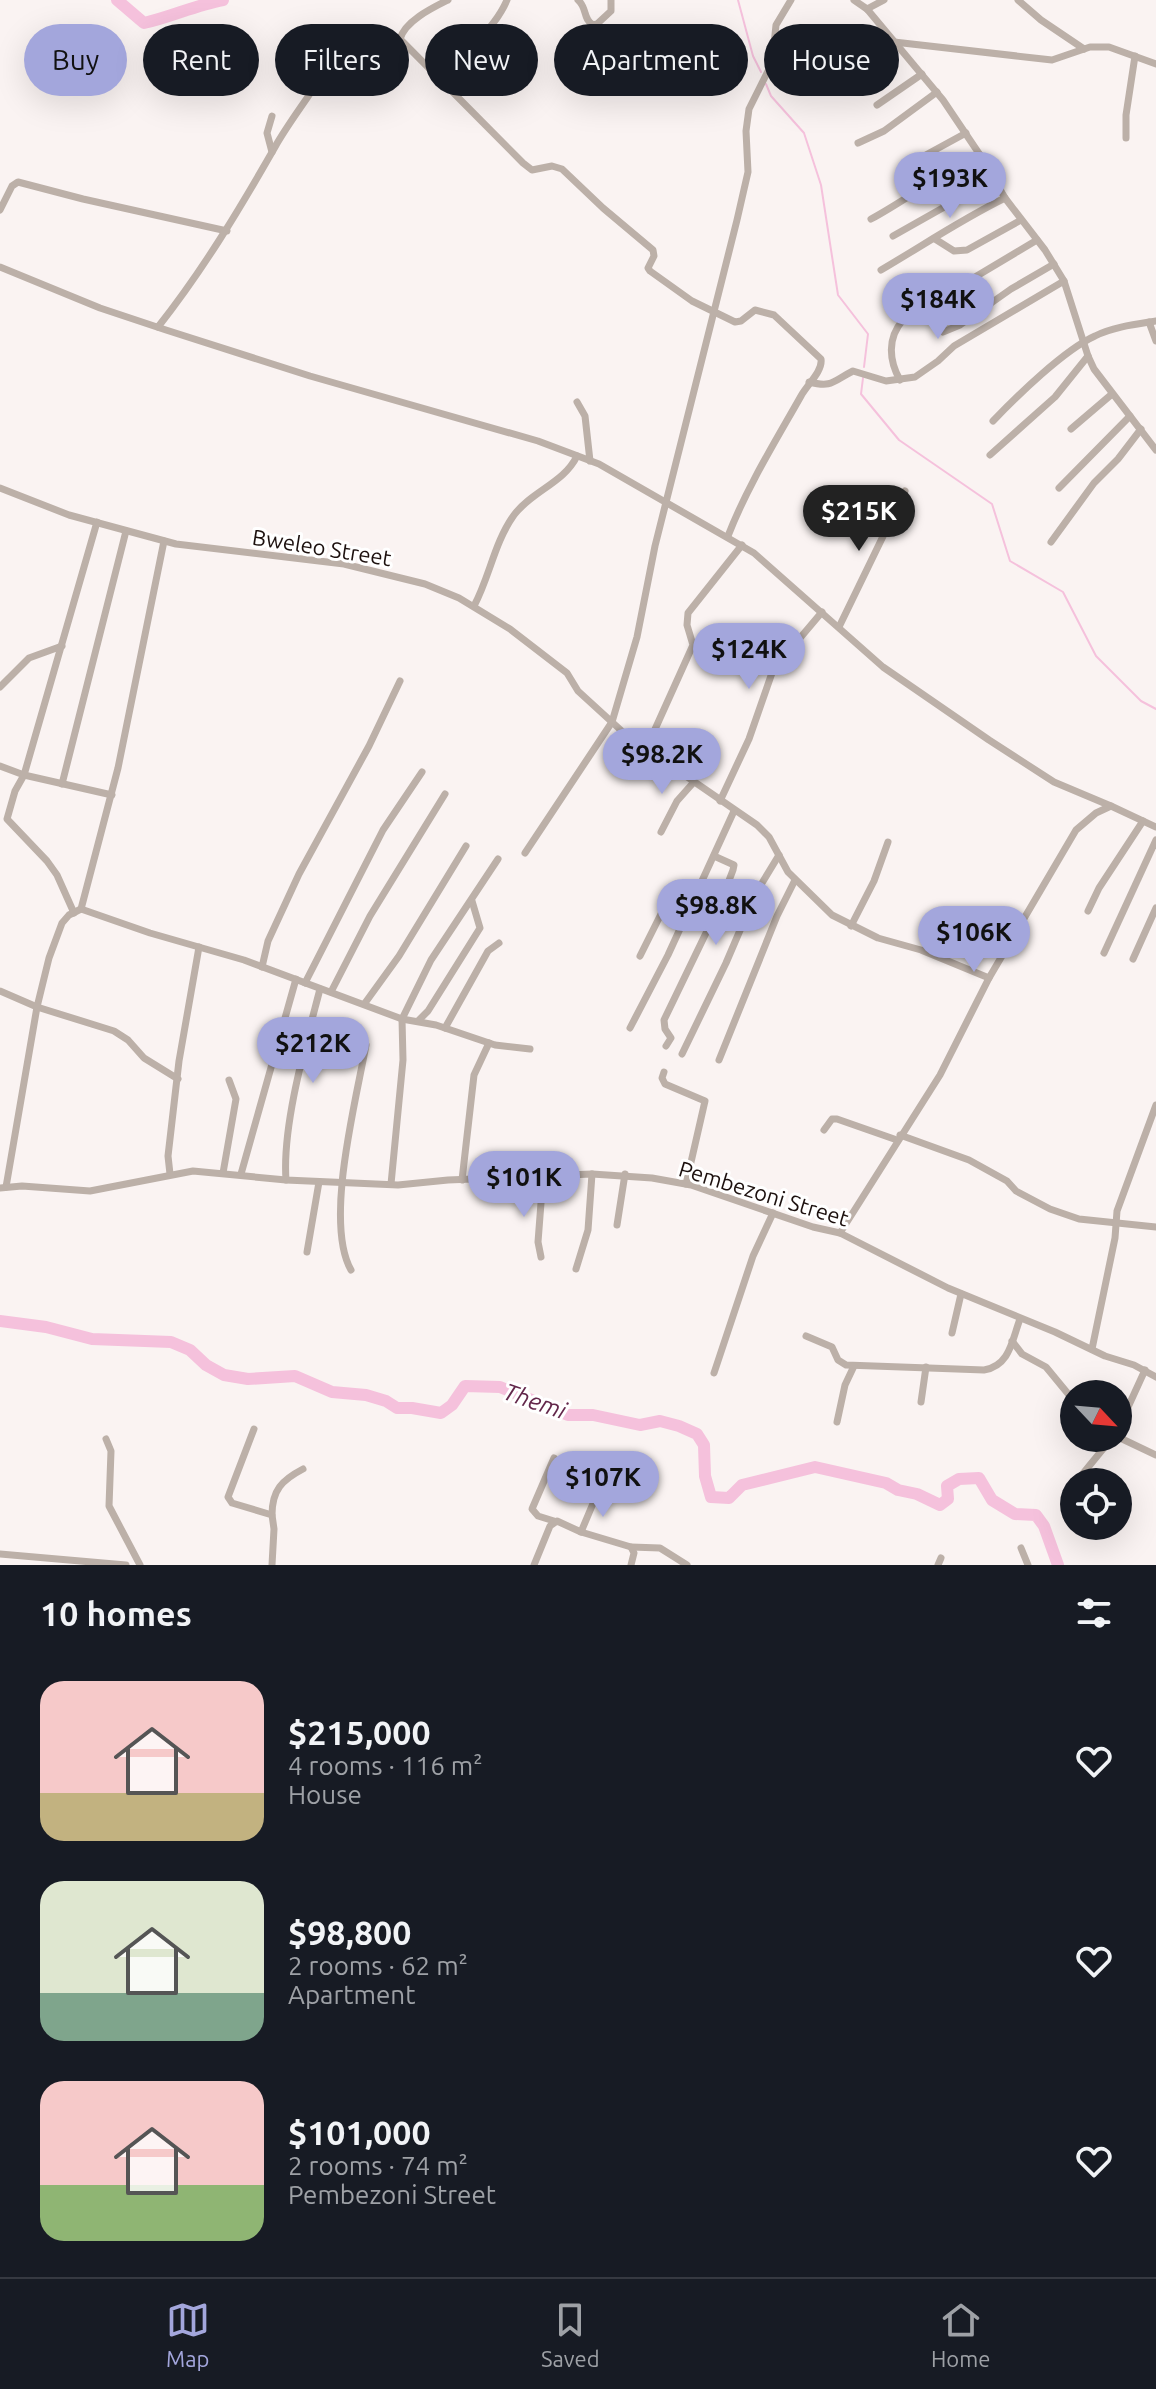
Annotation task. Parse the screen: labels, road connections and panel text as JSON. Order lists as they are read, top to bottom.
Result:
{
  "streets": {
    "street": ["Bweleo Street", "Pembezoni Street"]
  },
  "water": ["Themi"],
  "north": "bottom right",
  "page": {
    "chip": [
      "Buy",
      "Rent",
      "Filters",
      "New",
      "Apartment",
      "House"
    ],
    "price": [
      "$193K",
      "$184K",
      "$215K",
      "$124K",
      "$98.2K",
      "$98.8K",
      "$106K",
      "$212K",
      "$101K",
      "$107K"
    ],
    "heading": "10 homes",
    "list": [
      {
        "name": "$215,000",
        "note": "4 rooms · 116 m² · House"
      },
      {
        "name": "$98,800",
        "note": "2 rooms · 62 m² · Apartment"
      },
      {
        "name": "$101,000",
        "note": "2 rooms · 74 m² · Pembezoni Street"
      }
    ],
    "tabs": ["Map", "Saved", "Home"]
  }
}
